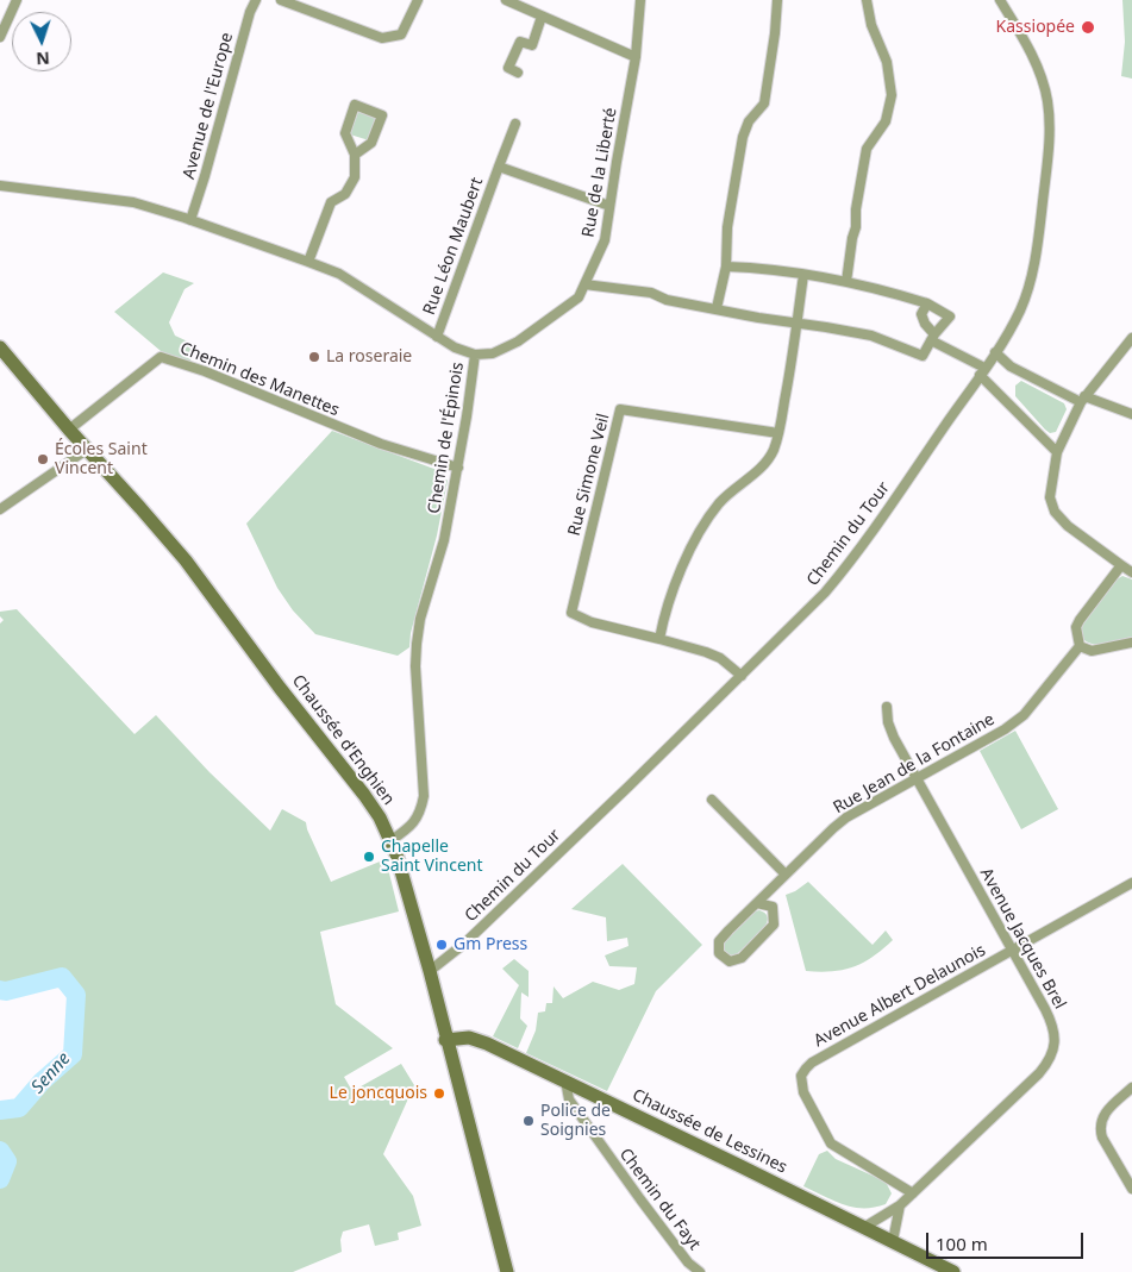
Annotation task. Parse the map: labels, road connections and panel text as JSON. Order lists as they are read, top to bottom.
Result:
{
  "streets": {
    "main road": ["Chaussée d'Enghien", "Chaussée de Lessines"],
    "street": [
      "Avenue de l'Europe",
      "Rue de la Liberté",
      "Rue Léon Maubert",
      "Chemin des Manettes",
      "Chemin de l'Épinois",
      "Rue Simone Veil",
      "Chemin du Tour",
      "Rue Jean de la Fontaine",
      "Avenue Jacques Brel",
      "Avenue Albert Delaunois",
      "Chemin du Fayt"
    ]
  },
  "crossings": [
    ["Avenue de l'Europe", "Chemin de l'Épinois"],
    ["Rue de la Liberté", "Rue Léon Maubert"],
    ["Rue de la Liberté", "Chemin de l'Épinois"],
    ["Rue Léon Maubert", "Chemin de l'Épinois"],
    ["Chemin des Manettes", "Chemin de l'Épinois"],
    ["Chemin des Manettes", "Chaussée d'Enghien"],
    ["Chemin de l'Épinois", "Chaussée d'Enghien"],
    ["Chemin du Tour", "Chaussée d'Enghien"],
    ["Chaussée d'Enghien", "Chaussée de Lessines"],
    ["Rue Jean de la Fontaine", "Avenue Jacques Brel"],
    ["Avenue Jacques Brel", "Avenue Albert Delaunois"],
    ["Avenue Jacques Brel", "Chaussée de Lessines"],
    ["Chaussée de Lessines", "Chemin du Fayt"]
  ],
  "water": ["Senne"],
  "places": [
    "Kassiopée",
    "La roseraie",
    "Écoles Saint Vincent",
    "Chapelle Saint Vincent",
    "Gm Press",
    "Le joncquois",
    "Police de Soignies"
  ],
  "scale_bar": "100 m",
  "north": "bottom"
}
